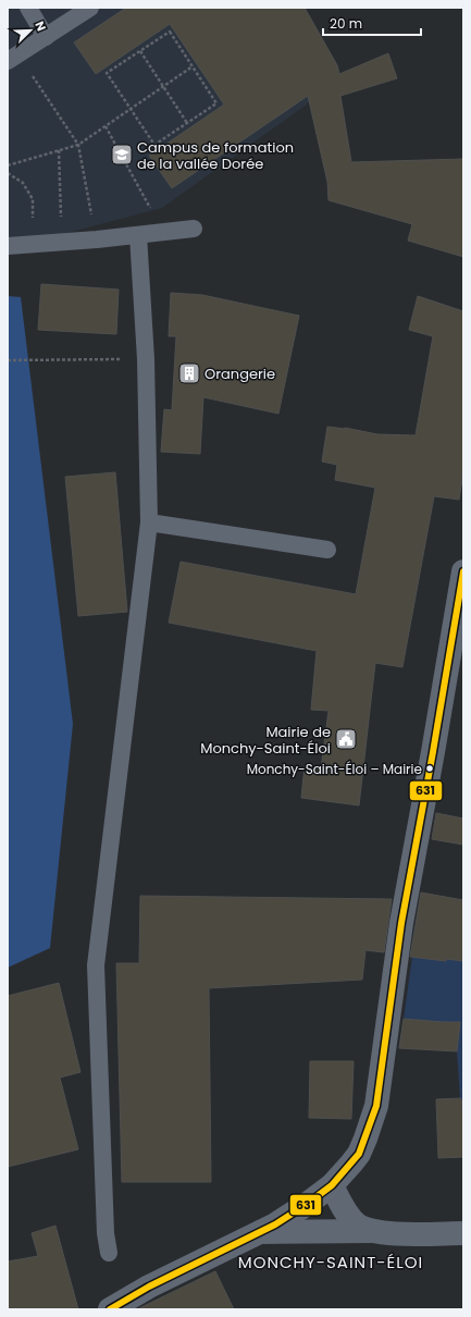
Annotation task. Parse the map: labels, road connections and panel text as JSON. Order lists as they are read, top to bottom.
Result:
{
  "districts": ["MONCHY-SAINT-ÉLOI"],
  "places": {
    "school or university": ["Campus de formation de la vallée Dorée"],
    "building": ["Orangerie"],
    "public building": ["Mairie de Monchy-Saint-Éloi"],
    "other": ["Monchy-Saint-Éloi – Mairie"]
  },
  "lines": ["transit line 631"],
  "scale_bar": "20 m",
  "north": "top right"
}
